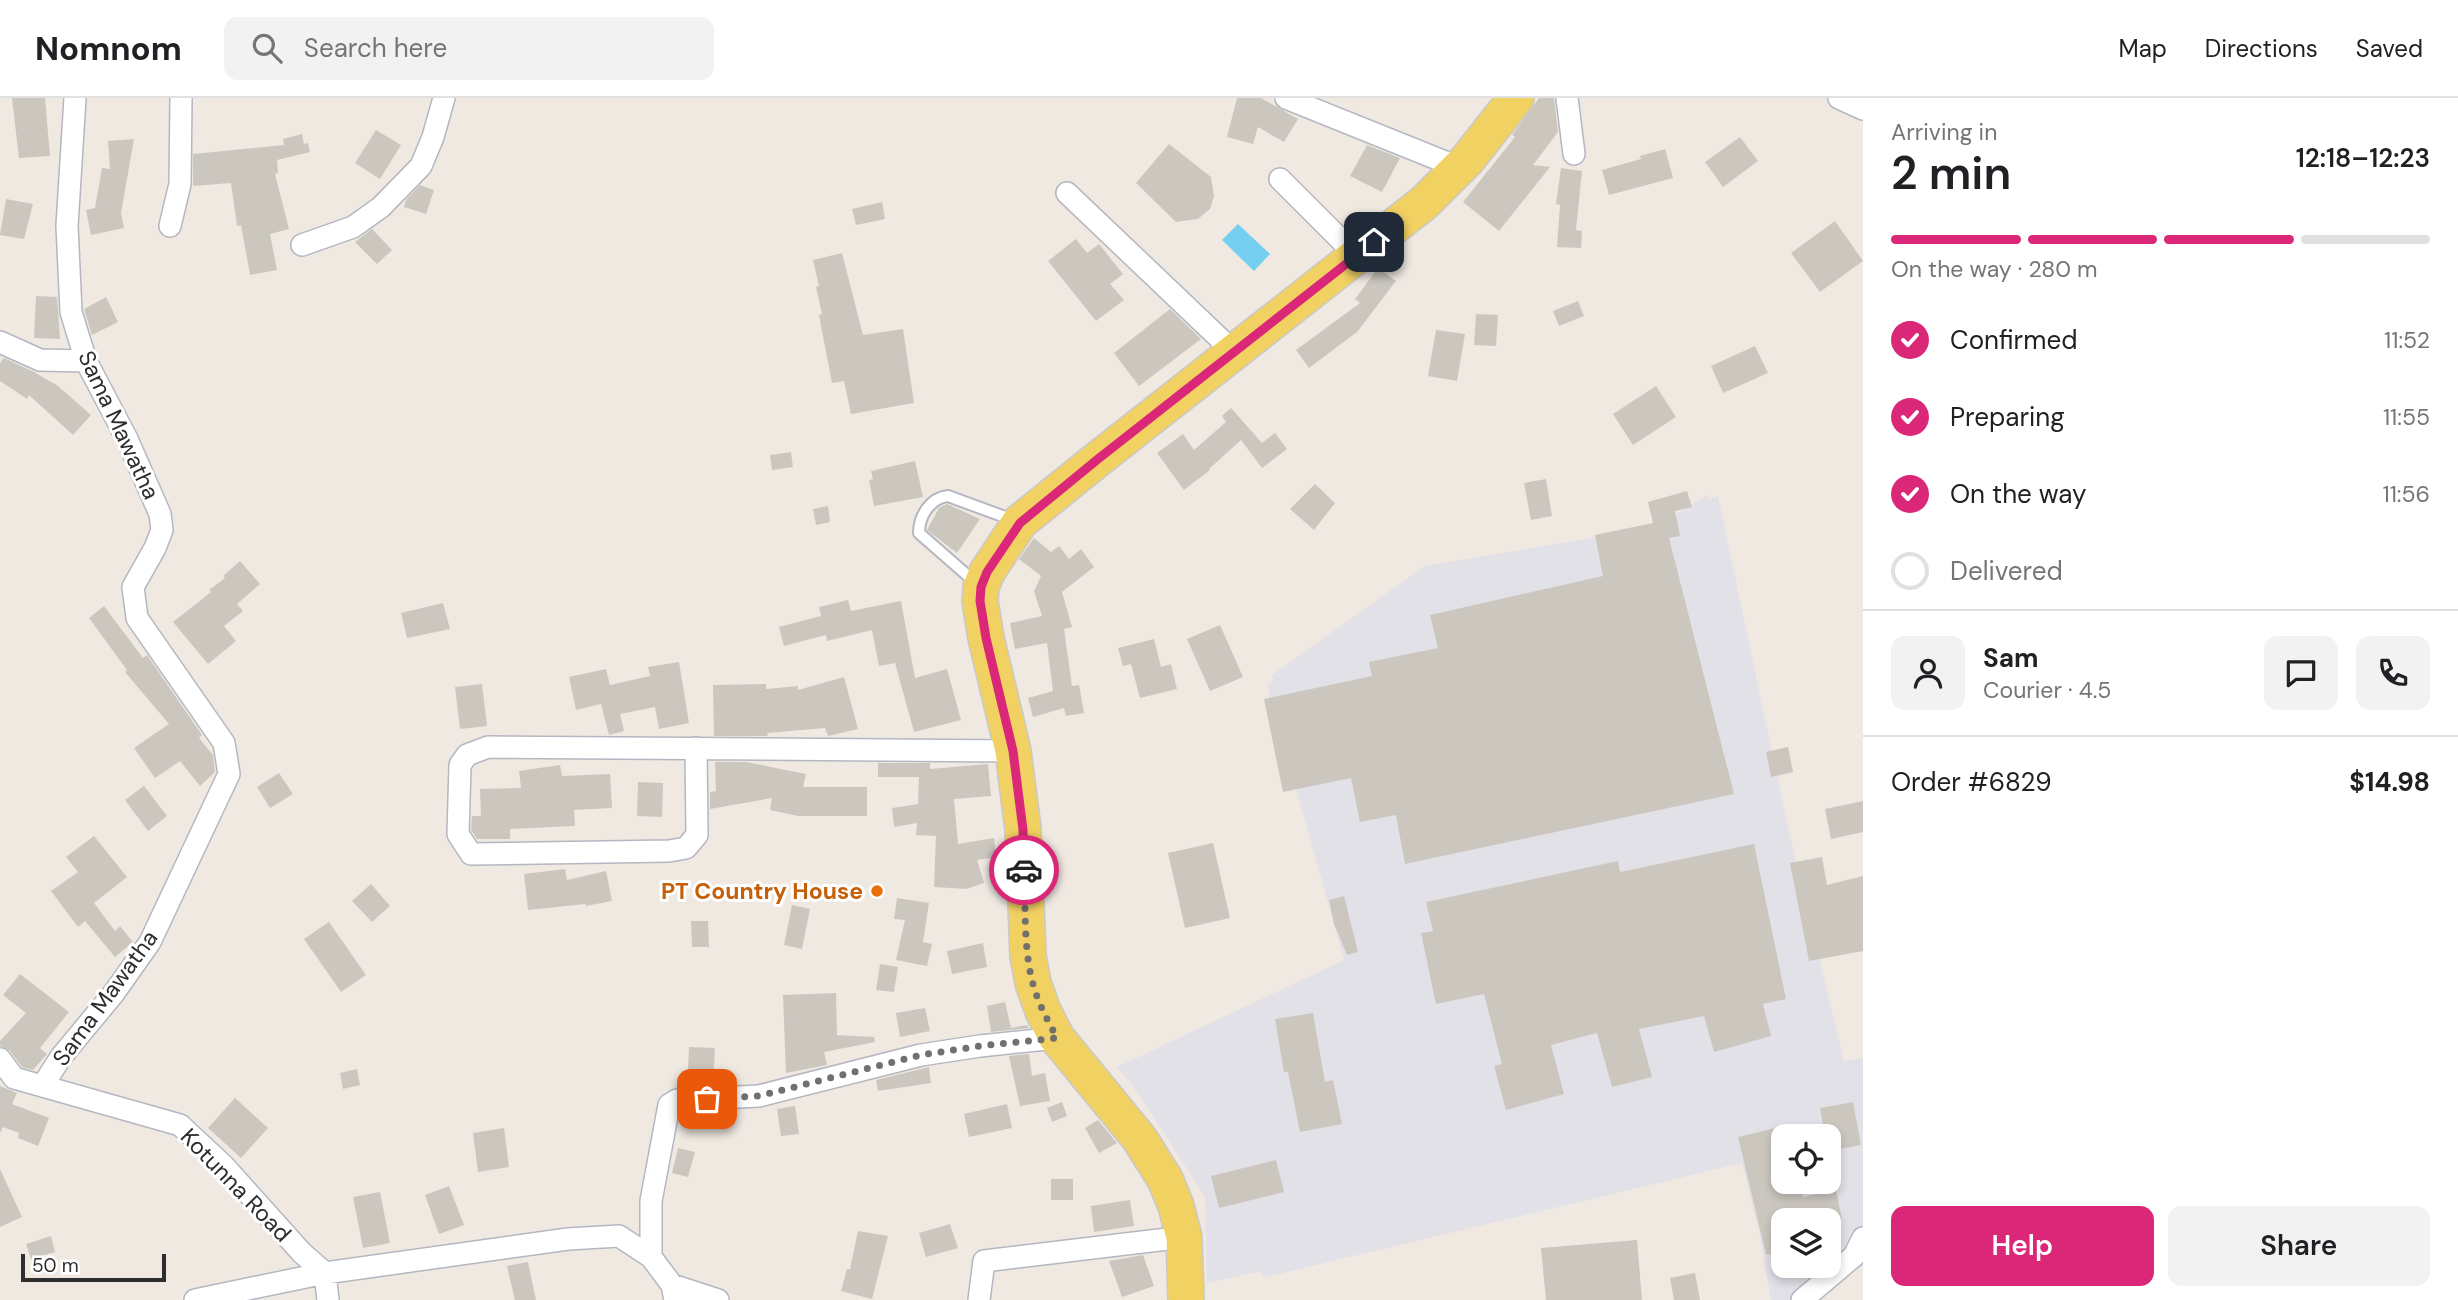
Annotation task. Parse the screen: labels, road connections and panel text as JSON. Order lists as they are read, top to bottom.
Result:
{
  "streets": {
    "street": ["Sama Mawatha", "Kotunna Road"]
  },
  "crossings": [
    ["Sama Mawatha", "Kotunna Road"]
  ],
  "places": ["PT Country House"],
  "scale_bar": "50 m",
  "page": {
    "header": "Nomnom",
    "search": "Search here",
    "nav": ["Map", "Directions", "Saved"],
    "heading": ["2 min", "Arriving in", "12:18–12:23"],
    "panel": [
      "Sam",
      "Courier · 4.5",
      "Order #6829",
      "$14.98"
    ],
    "bar": "On the way · 280 m",
    "list": [
      ["Confirmed", "11:52"],
      ["Preparing", "11:55"],
      ["On the way", "11:56"],
      "Delivered"
    ],
    "buttons": ["Help", "Share"],
    "scale": "50 m"
  }
}
